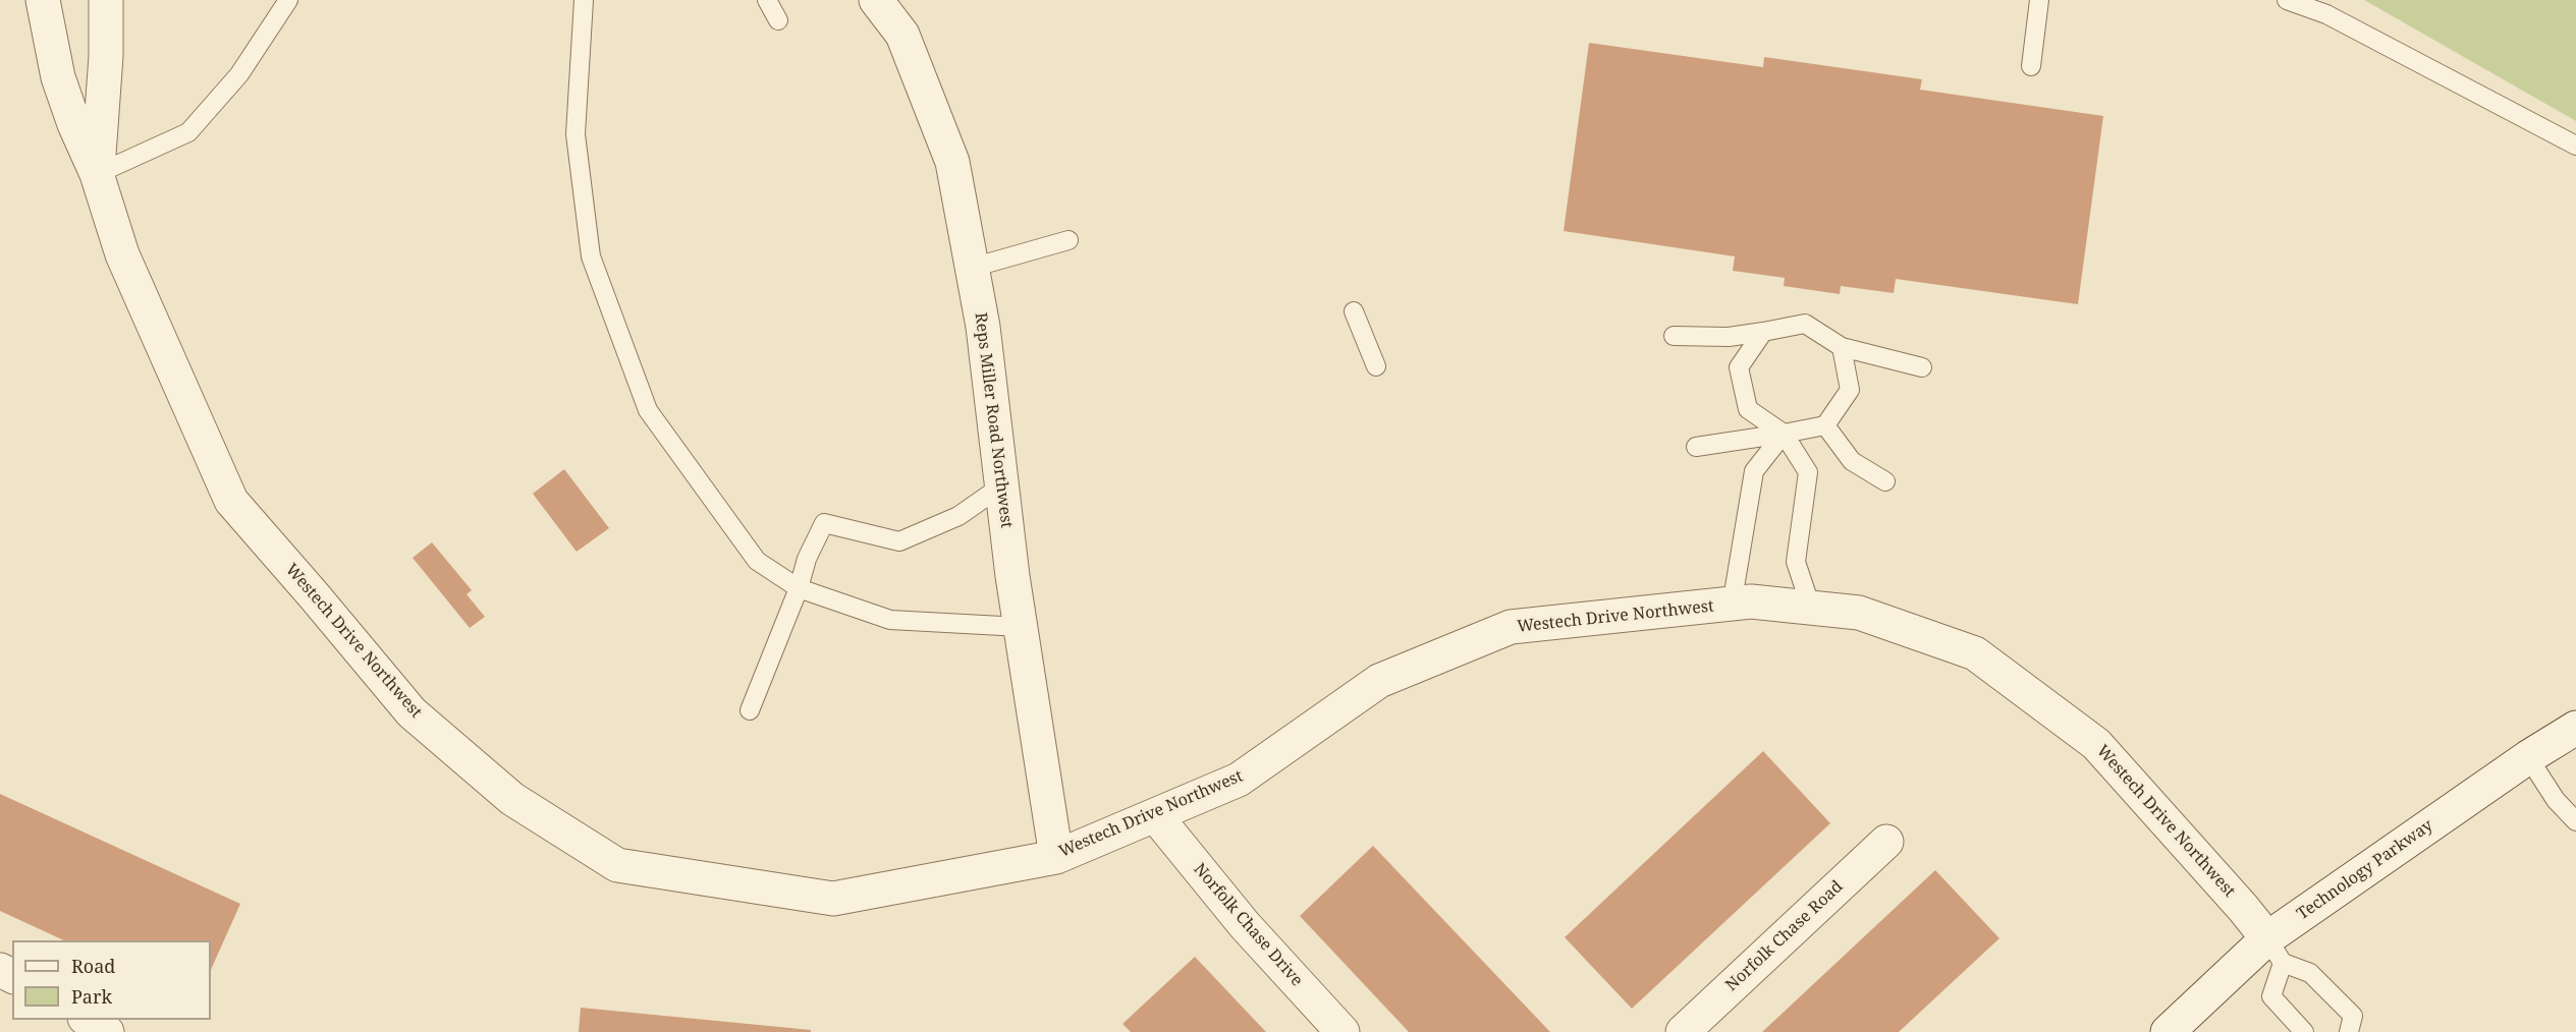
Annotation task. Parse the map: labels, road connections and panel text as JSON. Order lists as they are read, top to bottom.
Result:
{
  "streets": {
    "street": [
      "Reps Miller Road Northwest",
      "Westech Drive Northwest",
      "Technology Parkway",
      "Norfolk Chase Drive",
      "Norfolk Chase Road"
    ]
  },
  "crossings": [
    ["Reps Miller Road Northwest", "Westech Drive Northwest"],
    ["Westech Drive Northwest", "Technology Parkway"],
    ["Westech Drive Northwest", "Norfolk Chase Drive"]
  ],
  "legend": ["Road", "Park"]
}
